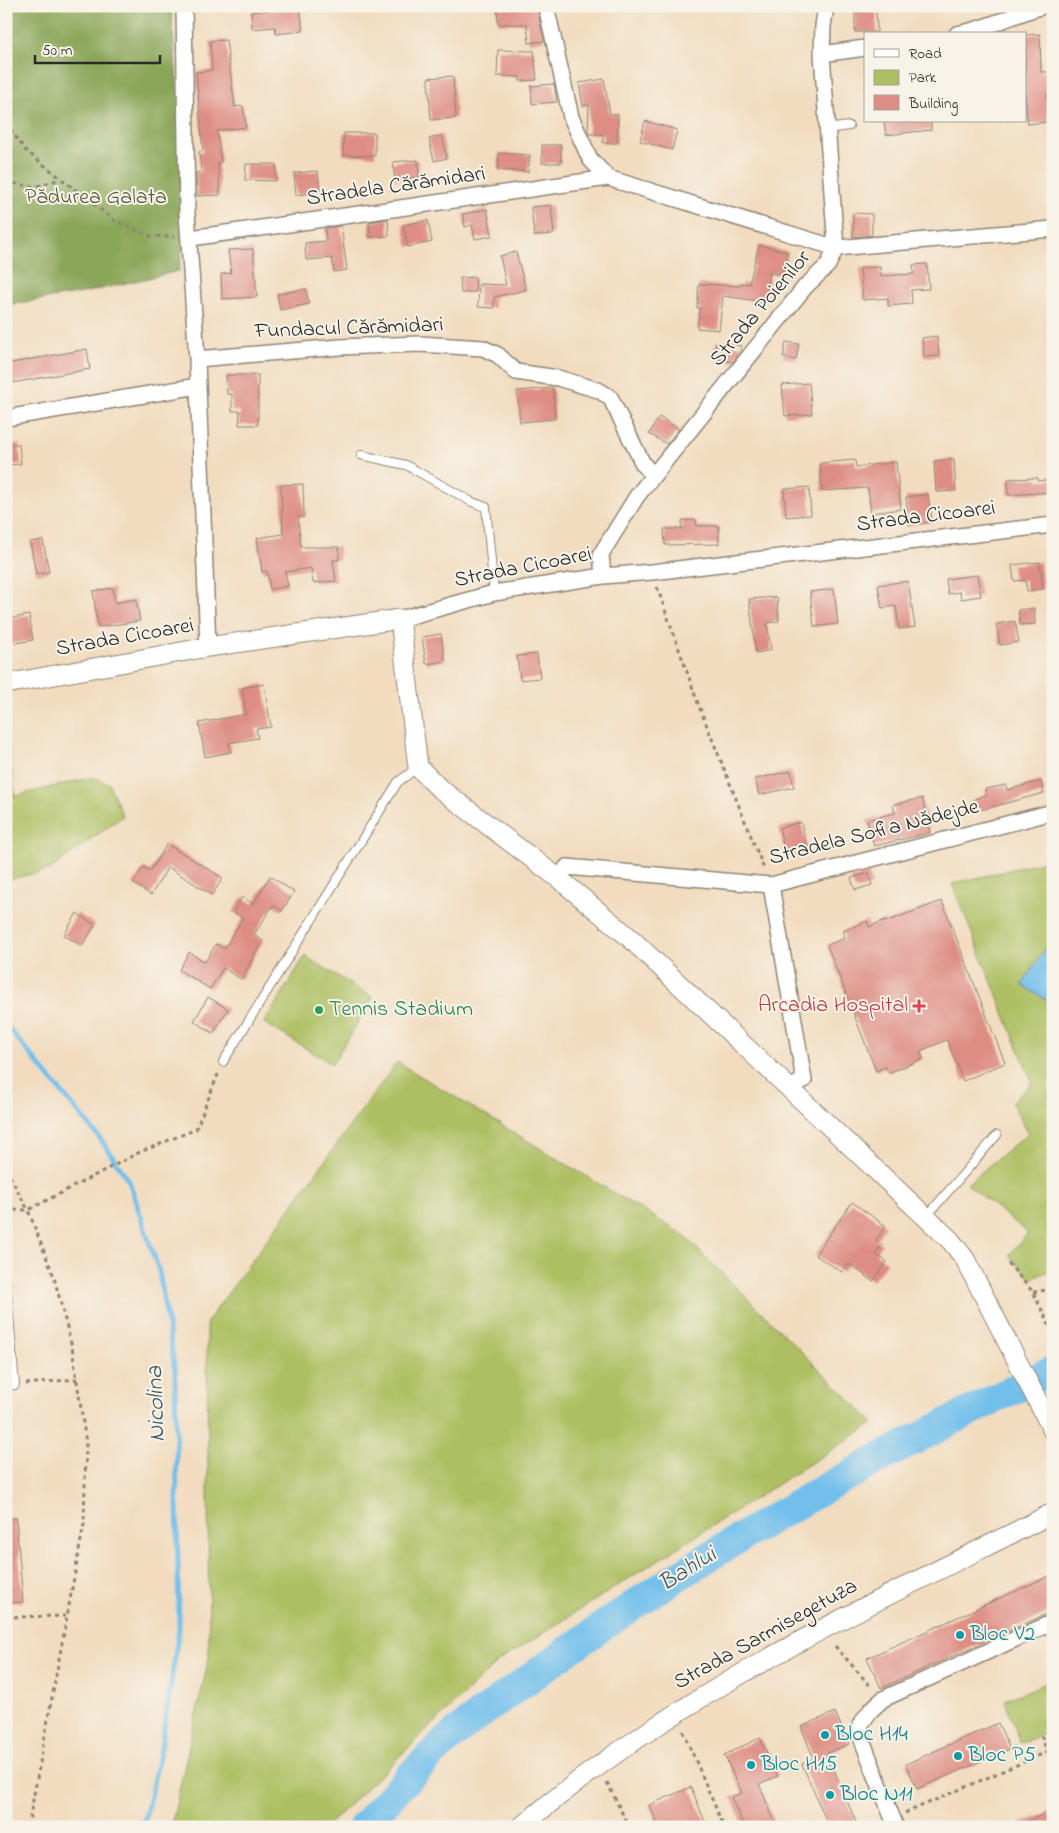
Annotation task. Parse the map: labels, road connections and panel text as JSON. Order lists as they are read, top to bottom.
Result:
{
  "streets": {
    "street": [
      "Stradela Cărămidari",
      "Strada Poienilor",
      "Fundacul Cărămidari",
      "Strada Cicoarei",
      "Stradela Sofia Nădejde",
      "Strada Sarmisegetuza"
    ]
  },
  "crossings": [
    ["Stradela Cărămidari", "Strada Poienilor"],
    ["Strada Poienilor", "Fundacul Cărămidari"],
    ["Strada Poienilor", "Strada Cicoarei"]
  ],
  "water": ["Nicolina", "Bahlui"],
  "parks": ["Pădurea Galata"],
  "places": {
    "health": ["Arcadia Hospital"],
    "other": [
      "Tennis Stadium",
      "Bloc V2",
      "Bloc H14",
      "Bloc P5",
      "Bloc H15",
      "Bloc N11"
    ]
  },
  "legend": ["Road", "Park", "Building"],
  "scale_bar": "50 m"
}
